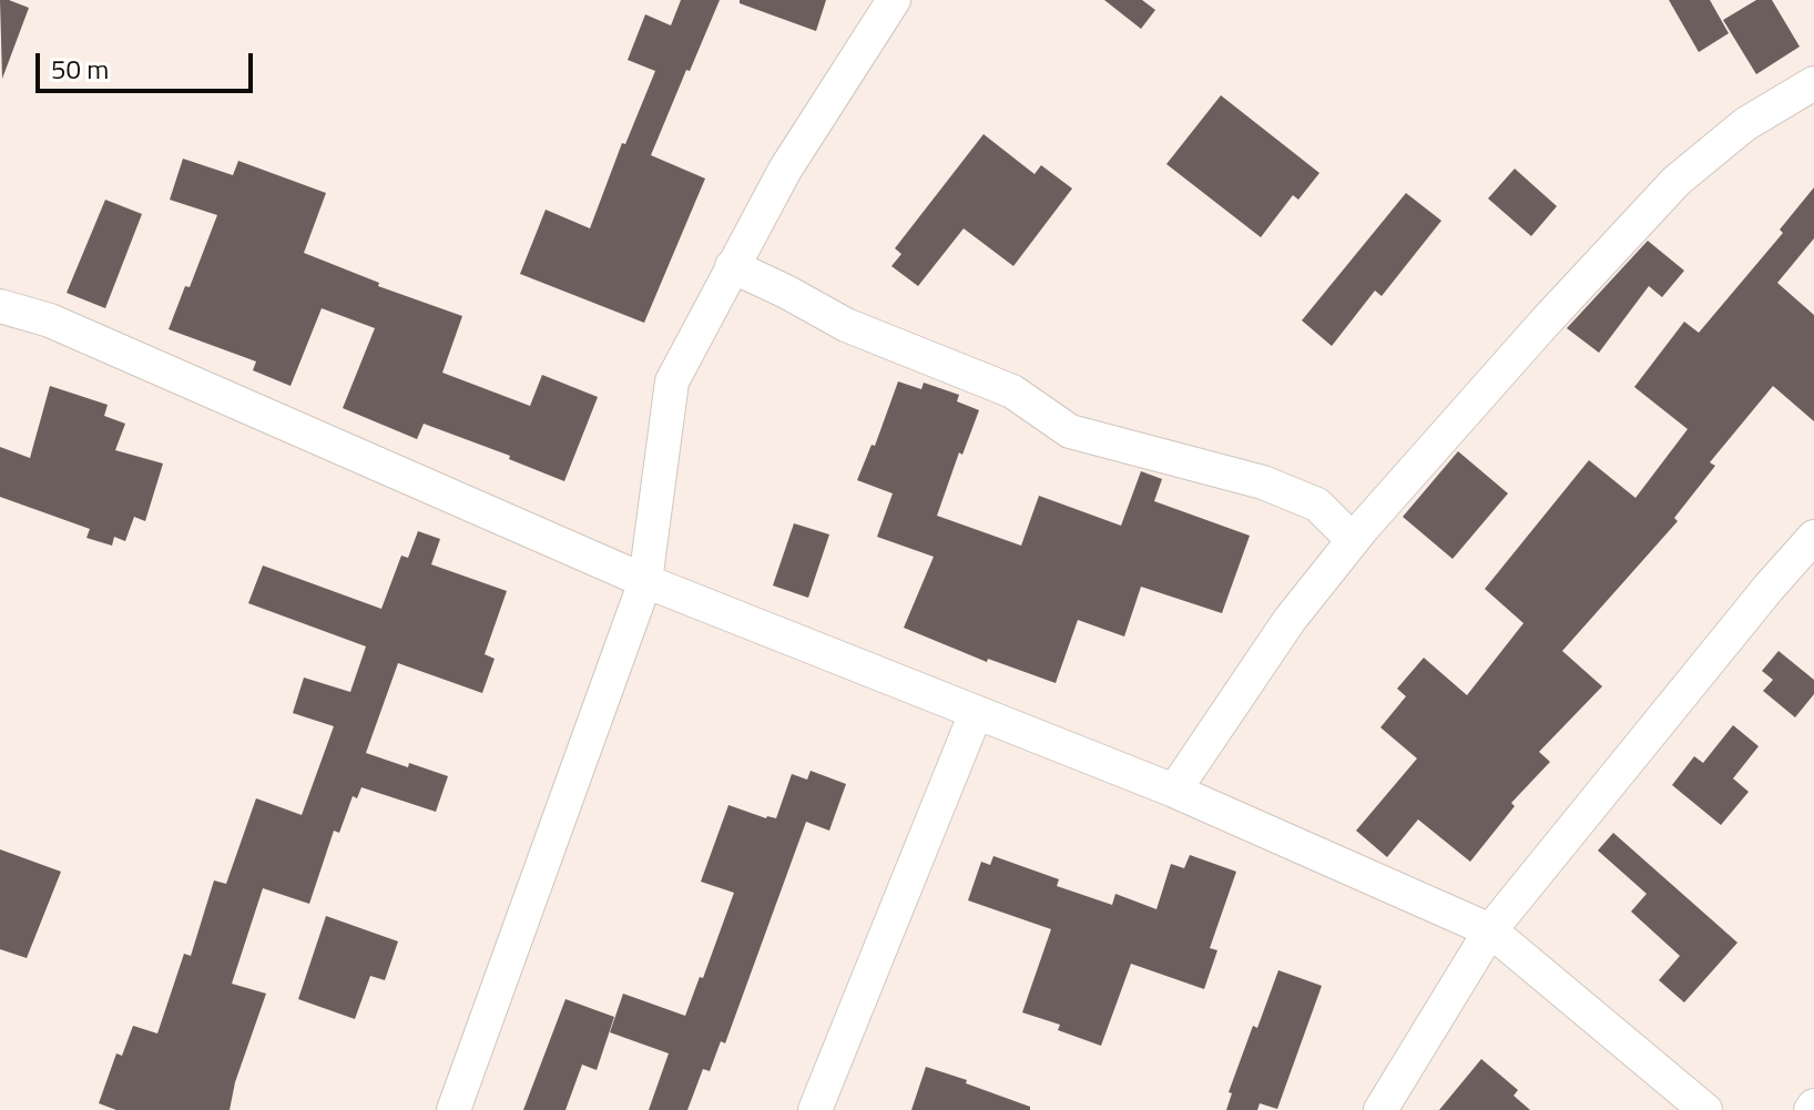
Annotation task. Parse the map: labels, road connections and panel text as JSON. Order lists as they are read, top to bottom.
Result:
{
  "scale_bar": "50 m"
}
